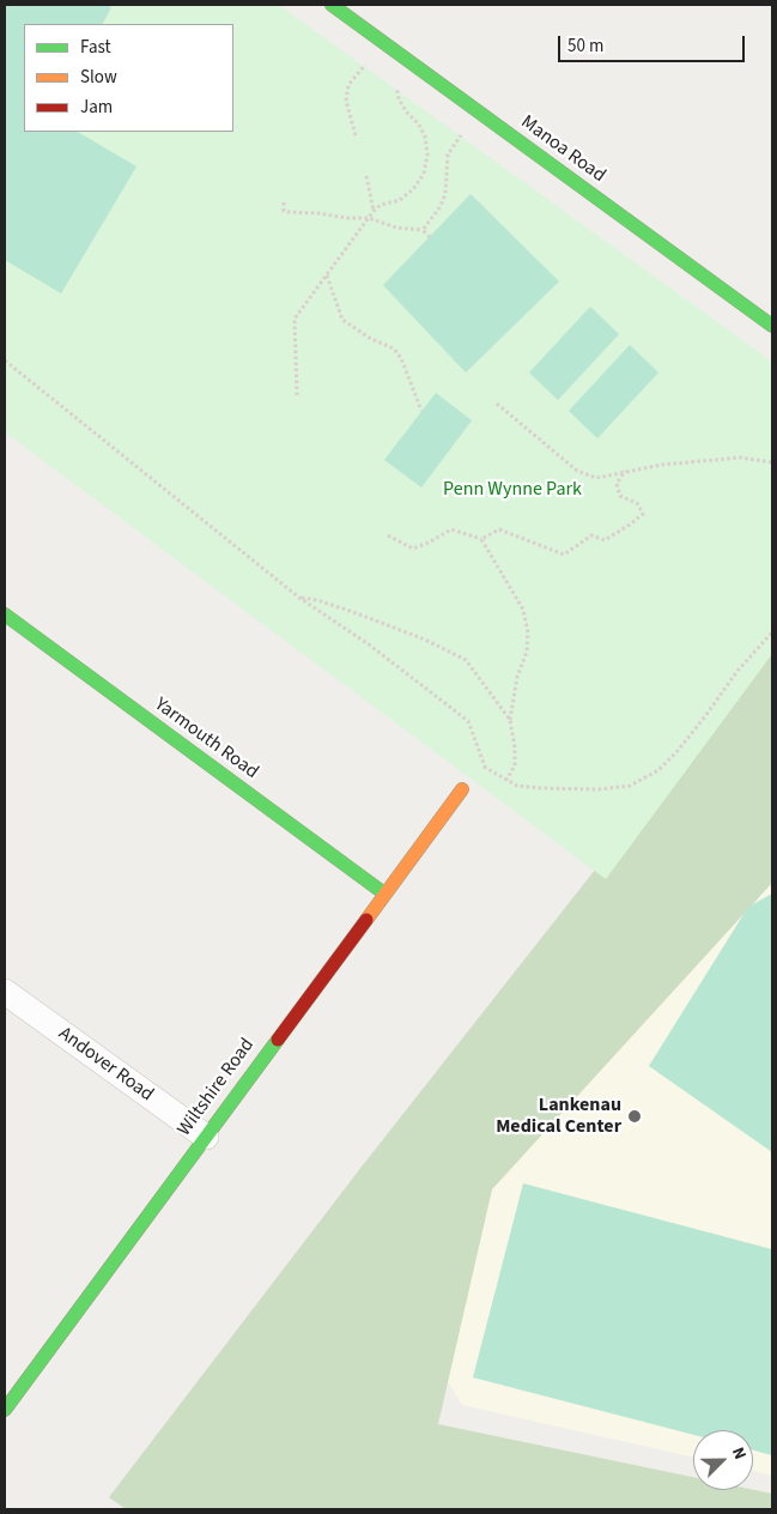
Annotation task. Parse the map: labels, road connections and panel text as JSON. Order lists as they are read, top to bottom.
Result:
{
  "streets": {
    "street": [
      "Manoa Road",
      "Yarmouth Road",
      "Andover Road",
      "Wiltshire Road"
    ]
  },
  "crossings": [
    ["Yarmouth Road", "Wiltshire Road"],
    ["Andover Road", "Wiltshire Road"]
  ],
  "parks": ["Penn Wynne Park"],
  "places": ["Lankenau Medical Center"],
  "legend": ["Fast", "Slow", "Jam"],
  "scale_bar": "50 m",
  "north": "top right"
}
